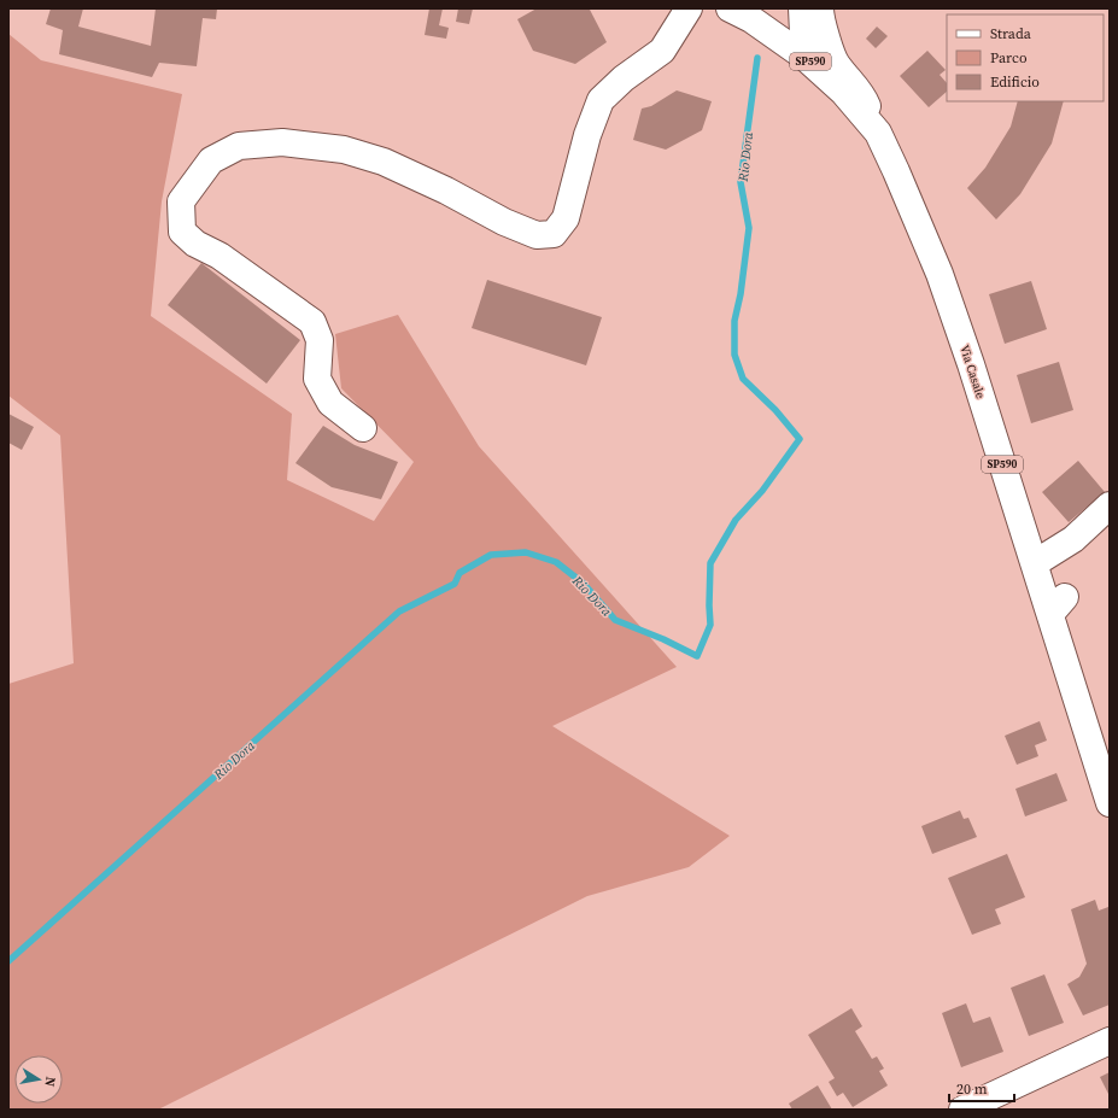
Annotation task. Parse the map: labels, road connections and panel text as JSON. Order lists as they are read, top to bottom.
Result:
{
  "streets": {
    "main road": ["SP590", "Via Casale"]
  },
  "water": ["Rio Dora"],
  "legend": ["Strada", "Parco", "Edificio"],
  "scale_bar": "20 m",
  "north": "right"
}
